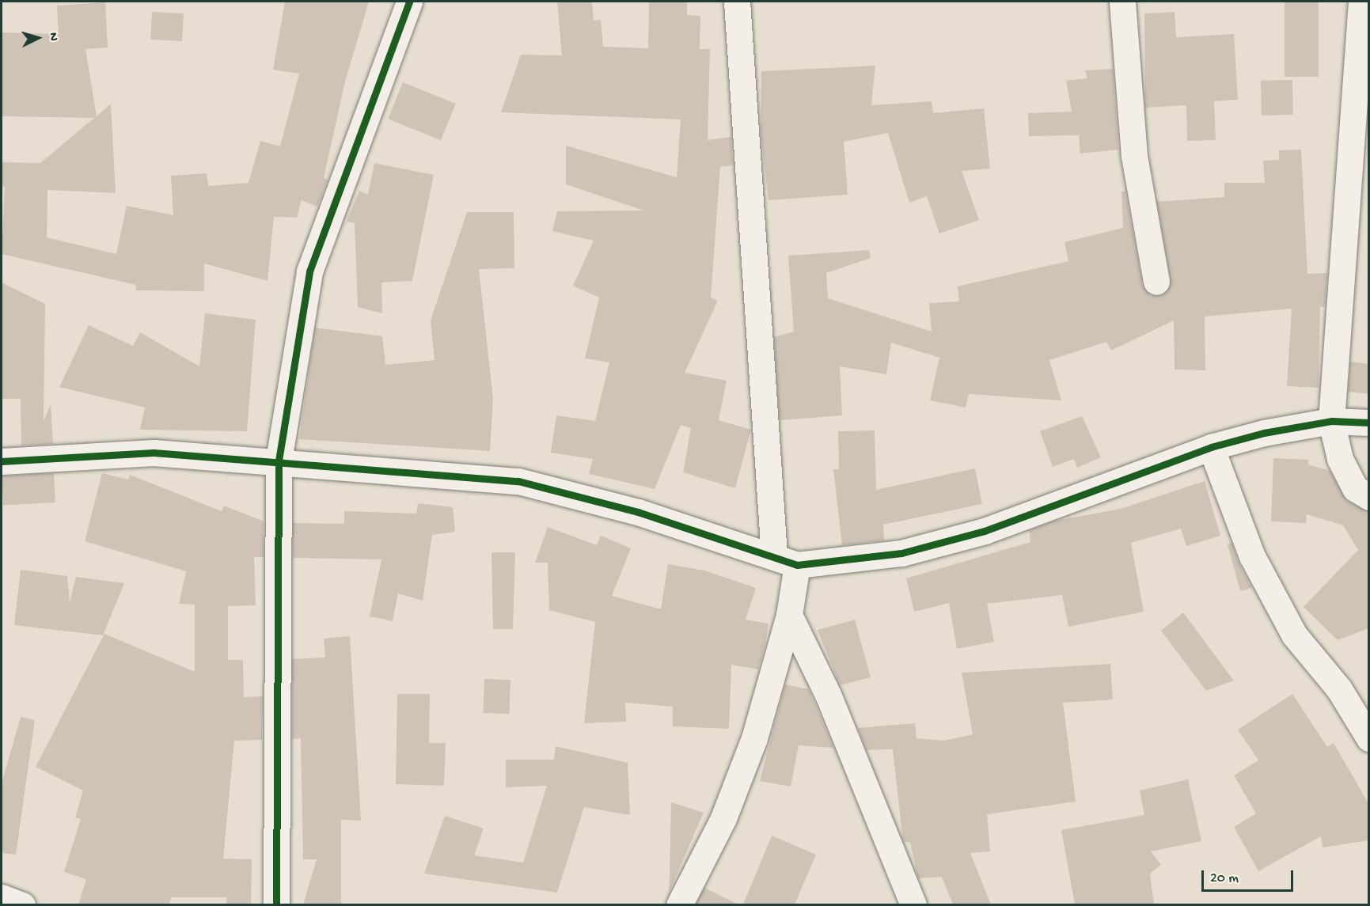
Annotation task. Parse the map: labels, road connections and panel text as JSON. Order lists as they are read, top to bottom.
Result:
{
  "scale_bar": "20 m",
  "north": "right"
}
